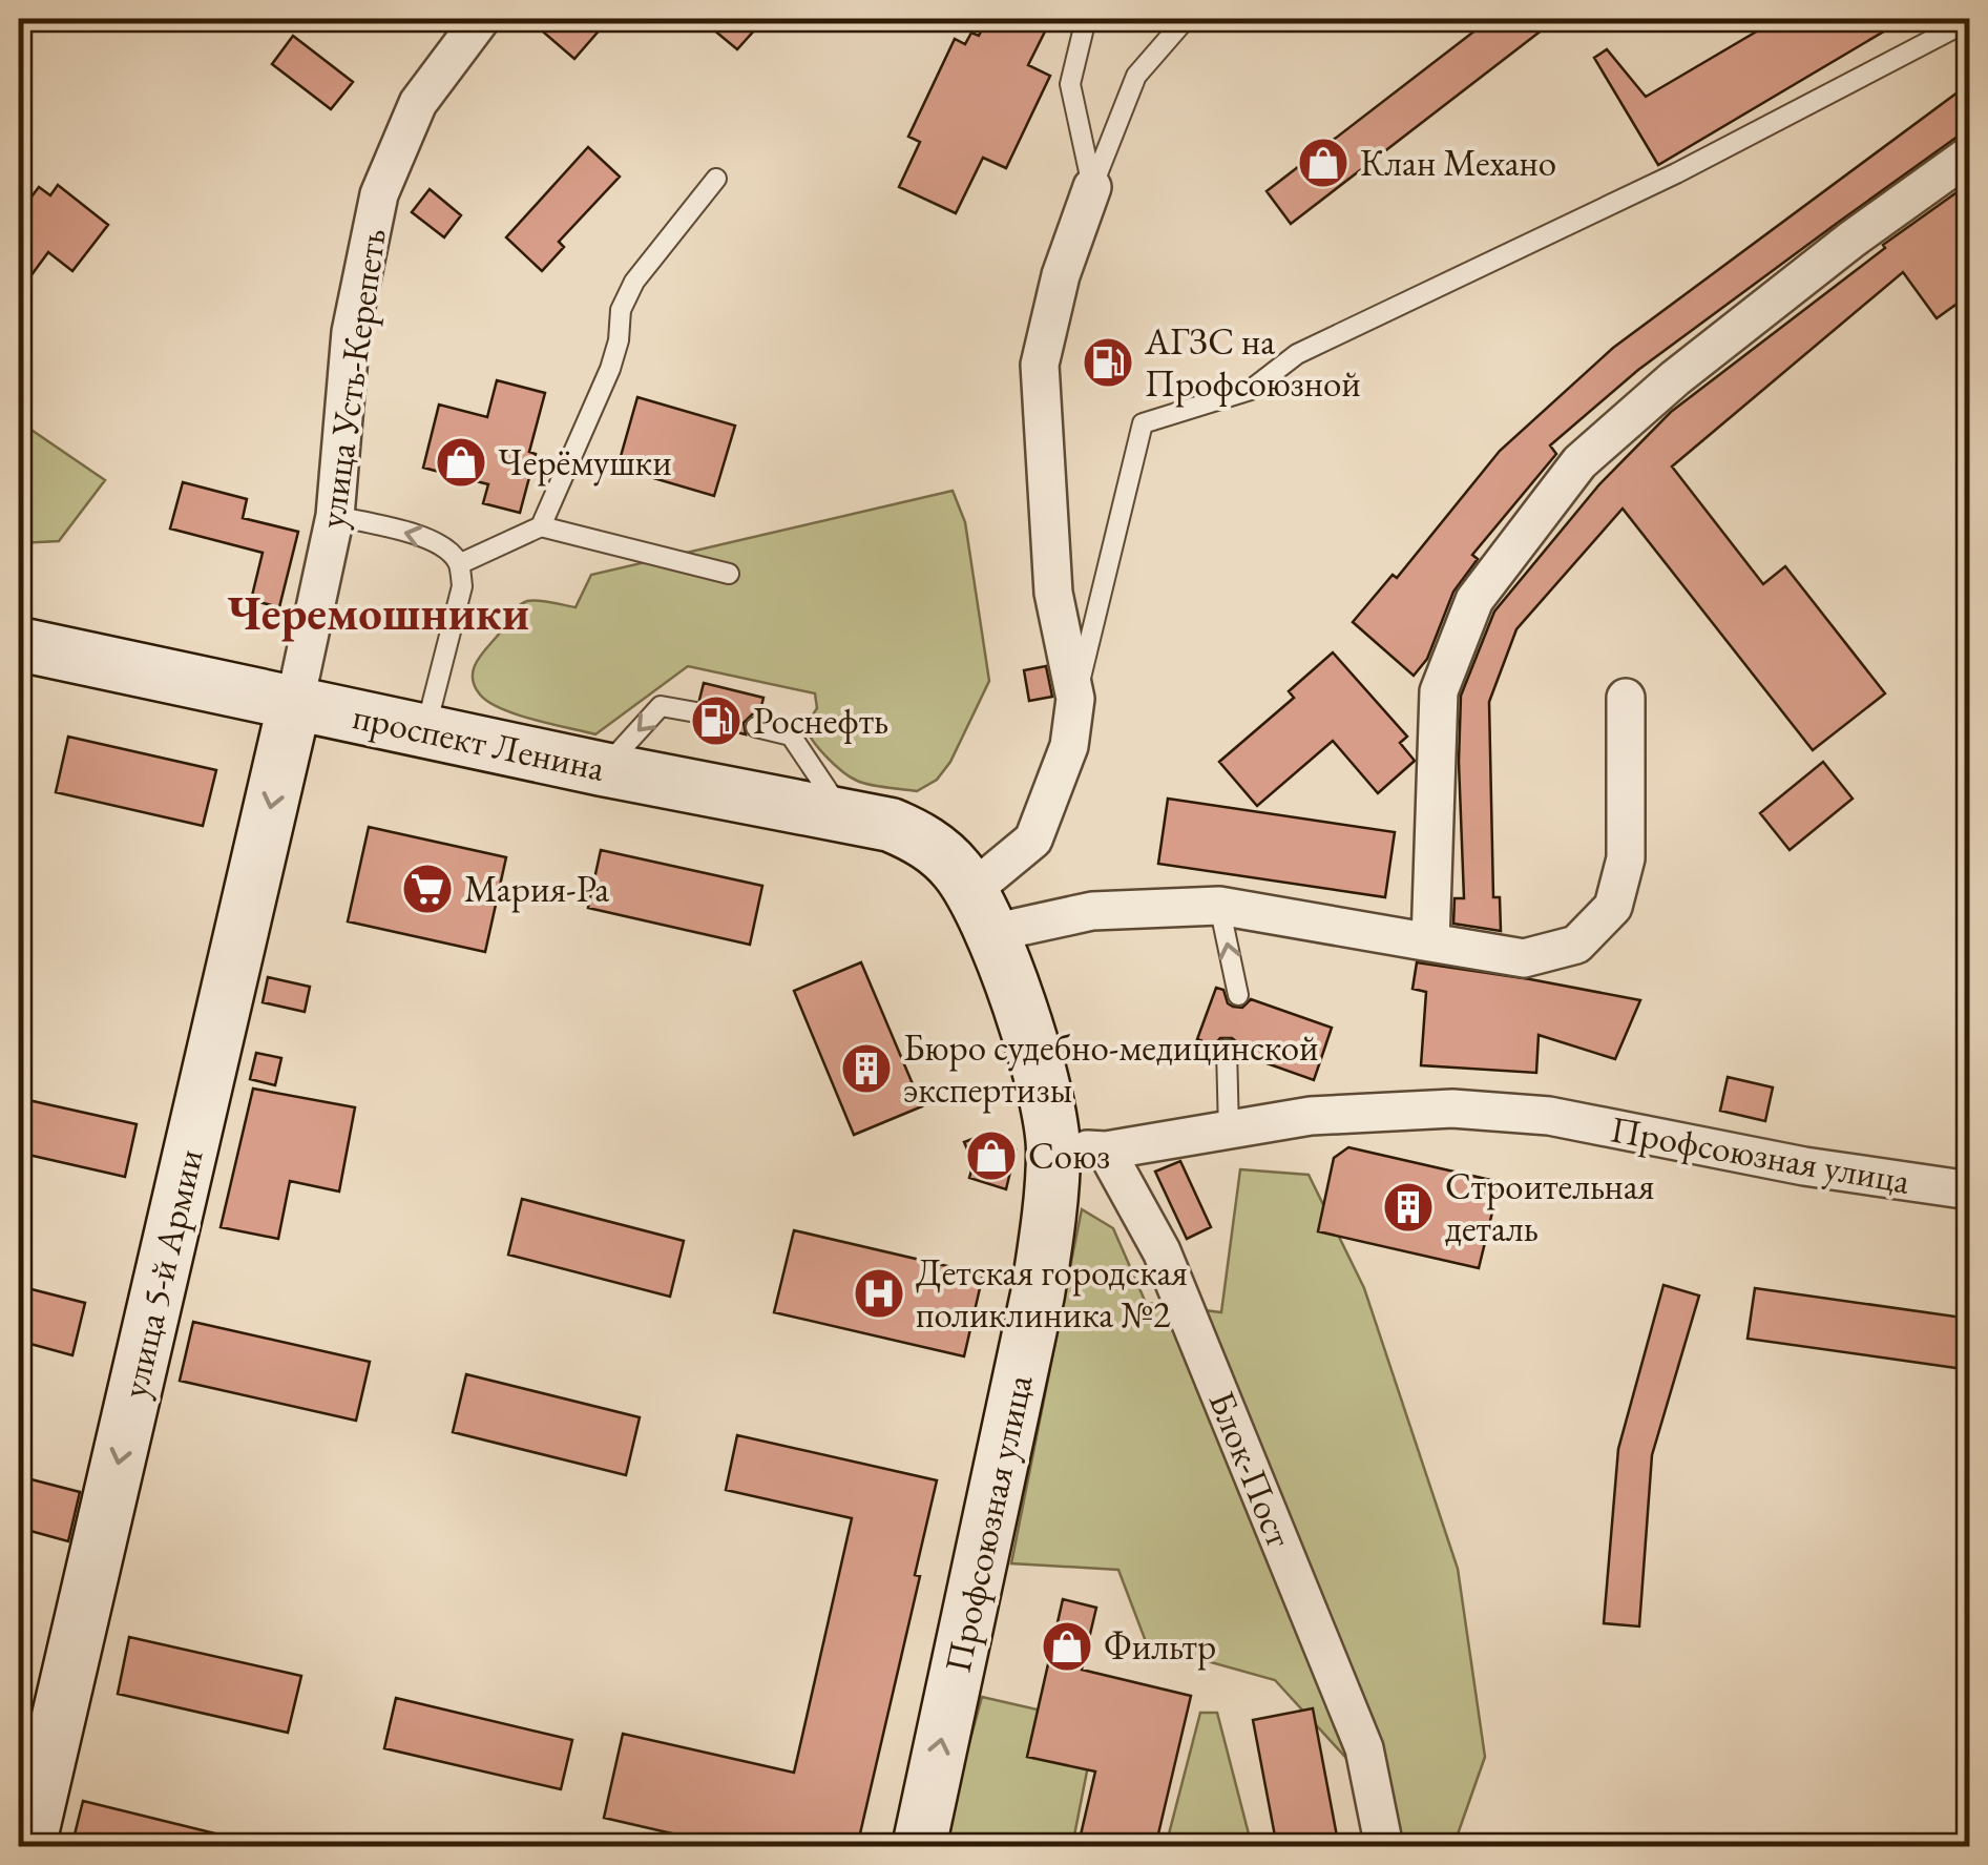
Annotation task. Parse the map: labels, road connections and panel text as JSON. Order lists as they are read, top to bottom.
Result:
{
  "streets": {
    "main road": ["проспект Ленина", "Профсоюзная улица", "улица 5-й Армии"],
    "street": ["улица Усть-Керепеть", "Блок-Пост"]
  },
  "crossings": [
    ["улица Усть-Керепеть", "проспект Ленина"],
    ["улица Усть-Керепеть", "улица 5-й Армии"],
    ["проспект Ленина", "Профсоюзная улица"],
    ["проспект Ленина", "улица 5-й Армии"],
    ["Профсоюзная улица", "Блок-Пост"]
  ],
  "one_way": ["Профсоюзная улица", "улица 5-й Армии"],
  "districts": ["Черемошники"],
  "places": {
    "shop": [
      "Клан Механо",
      "Черёмушки",
      "Союз",
      "Фильтр"
    ],
    "fuel station": ["АГЗС на Профсоюзной", "Роснефть"],
    "supermarket": ["Мария-Ра"],
    "building": ["Бюро судебно-медицинской экспертизы", "Строительная деталь"],
    "hospital": ["Детская городская поликлиника №2"]
  }
}
